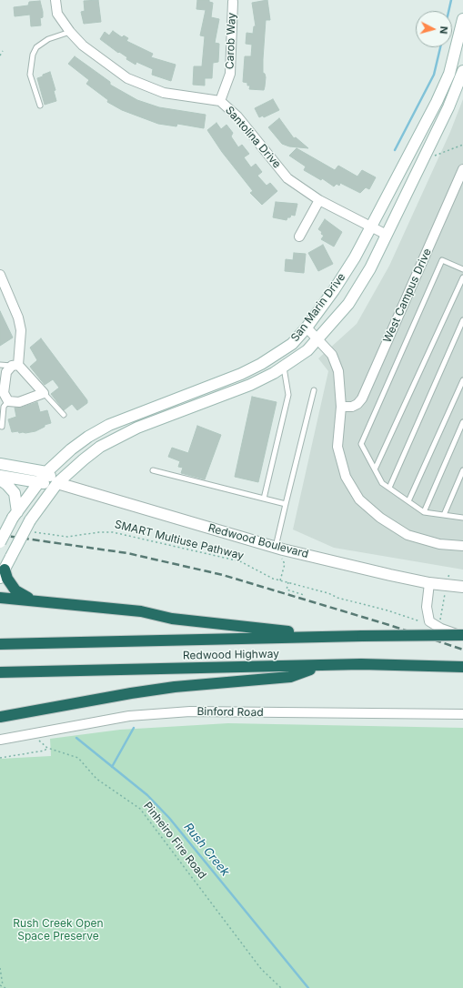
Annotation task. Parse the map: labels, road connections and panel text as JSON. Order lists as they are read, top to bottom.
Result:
{
  "streets": {
    "highway": ["Redwood Highway"],
    "main road": ["San Marin Drive", "Redwood Boulevard"],
    "street": [
      "Carob Way",
      "Santolina Drive",
      "West Campus Drive",
      "Binford Road"
    ],
    "path": ["SMART Multiuse Pathway", "Pinheiro Fire Road"]
  },
  "crossings": [
    ["Carob Way", "Santolina Drive"],
    ["Santolina Drive", "San Marin Drive"],
    ["San Marin Drive", "Redwood Boulevard"],
    ["Binford Road", "Pinheiro Fire Road"]
  ],
  "water": ["Rush Creek"],
  "parks": ["Rush Creek Open Space Preserve"],
  "north": "right"
}
